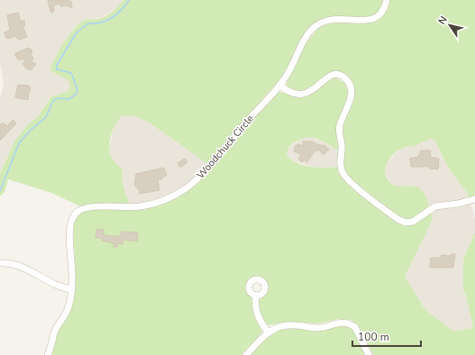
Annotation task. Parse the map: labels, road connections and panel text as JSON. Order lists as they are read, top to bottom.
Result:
{
  "streets": {
    "street": ["Woodchuck Circle"]
  },
  "scale_bar": "100 m",
  "north": "top left"
}
